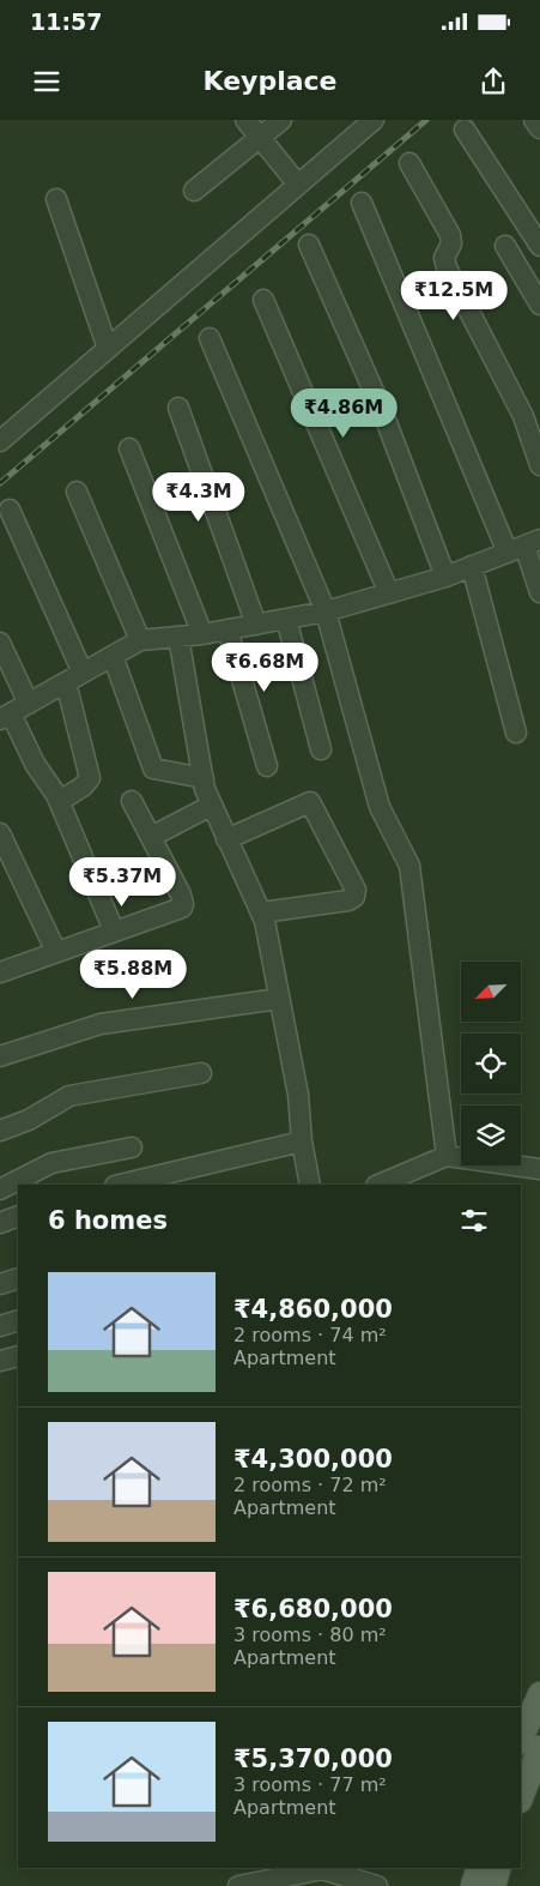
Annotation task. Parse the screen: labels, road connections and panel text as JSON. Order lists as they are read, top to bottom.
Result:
{
  "north": "bottom left",
  "page": {
    "status": "11:57",
    "header": "Keyplace",
    "price": [
      "₹12.5M",
      "₹4.86M",
      "₹4.3M",
      "₹6.68M",
      "₹5.37M",
      "₹5.88M"
    ],
    "heading": "6 homes",
    "list": [
      {
        "name": "₹4,860,000",
        "note": "2 rooms · 74 m² · Apartment"
      },
      {
        "name": "₹4,300,000",
        "note": "2 rooms · 72 m² · Apartment"
      },
      {
        "name": "₹6,680,000",
        "note": "3 rooms · 80 m² · Apartment"
      },
      {
        "name": "₹5,370,000",
        "note": "3 rooms · 77 m² · Apartment"
      }
    ]
  }
}
